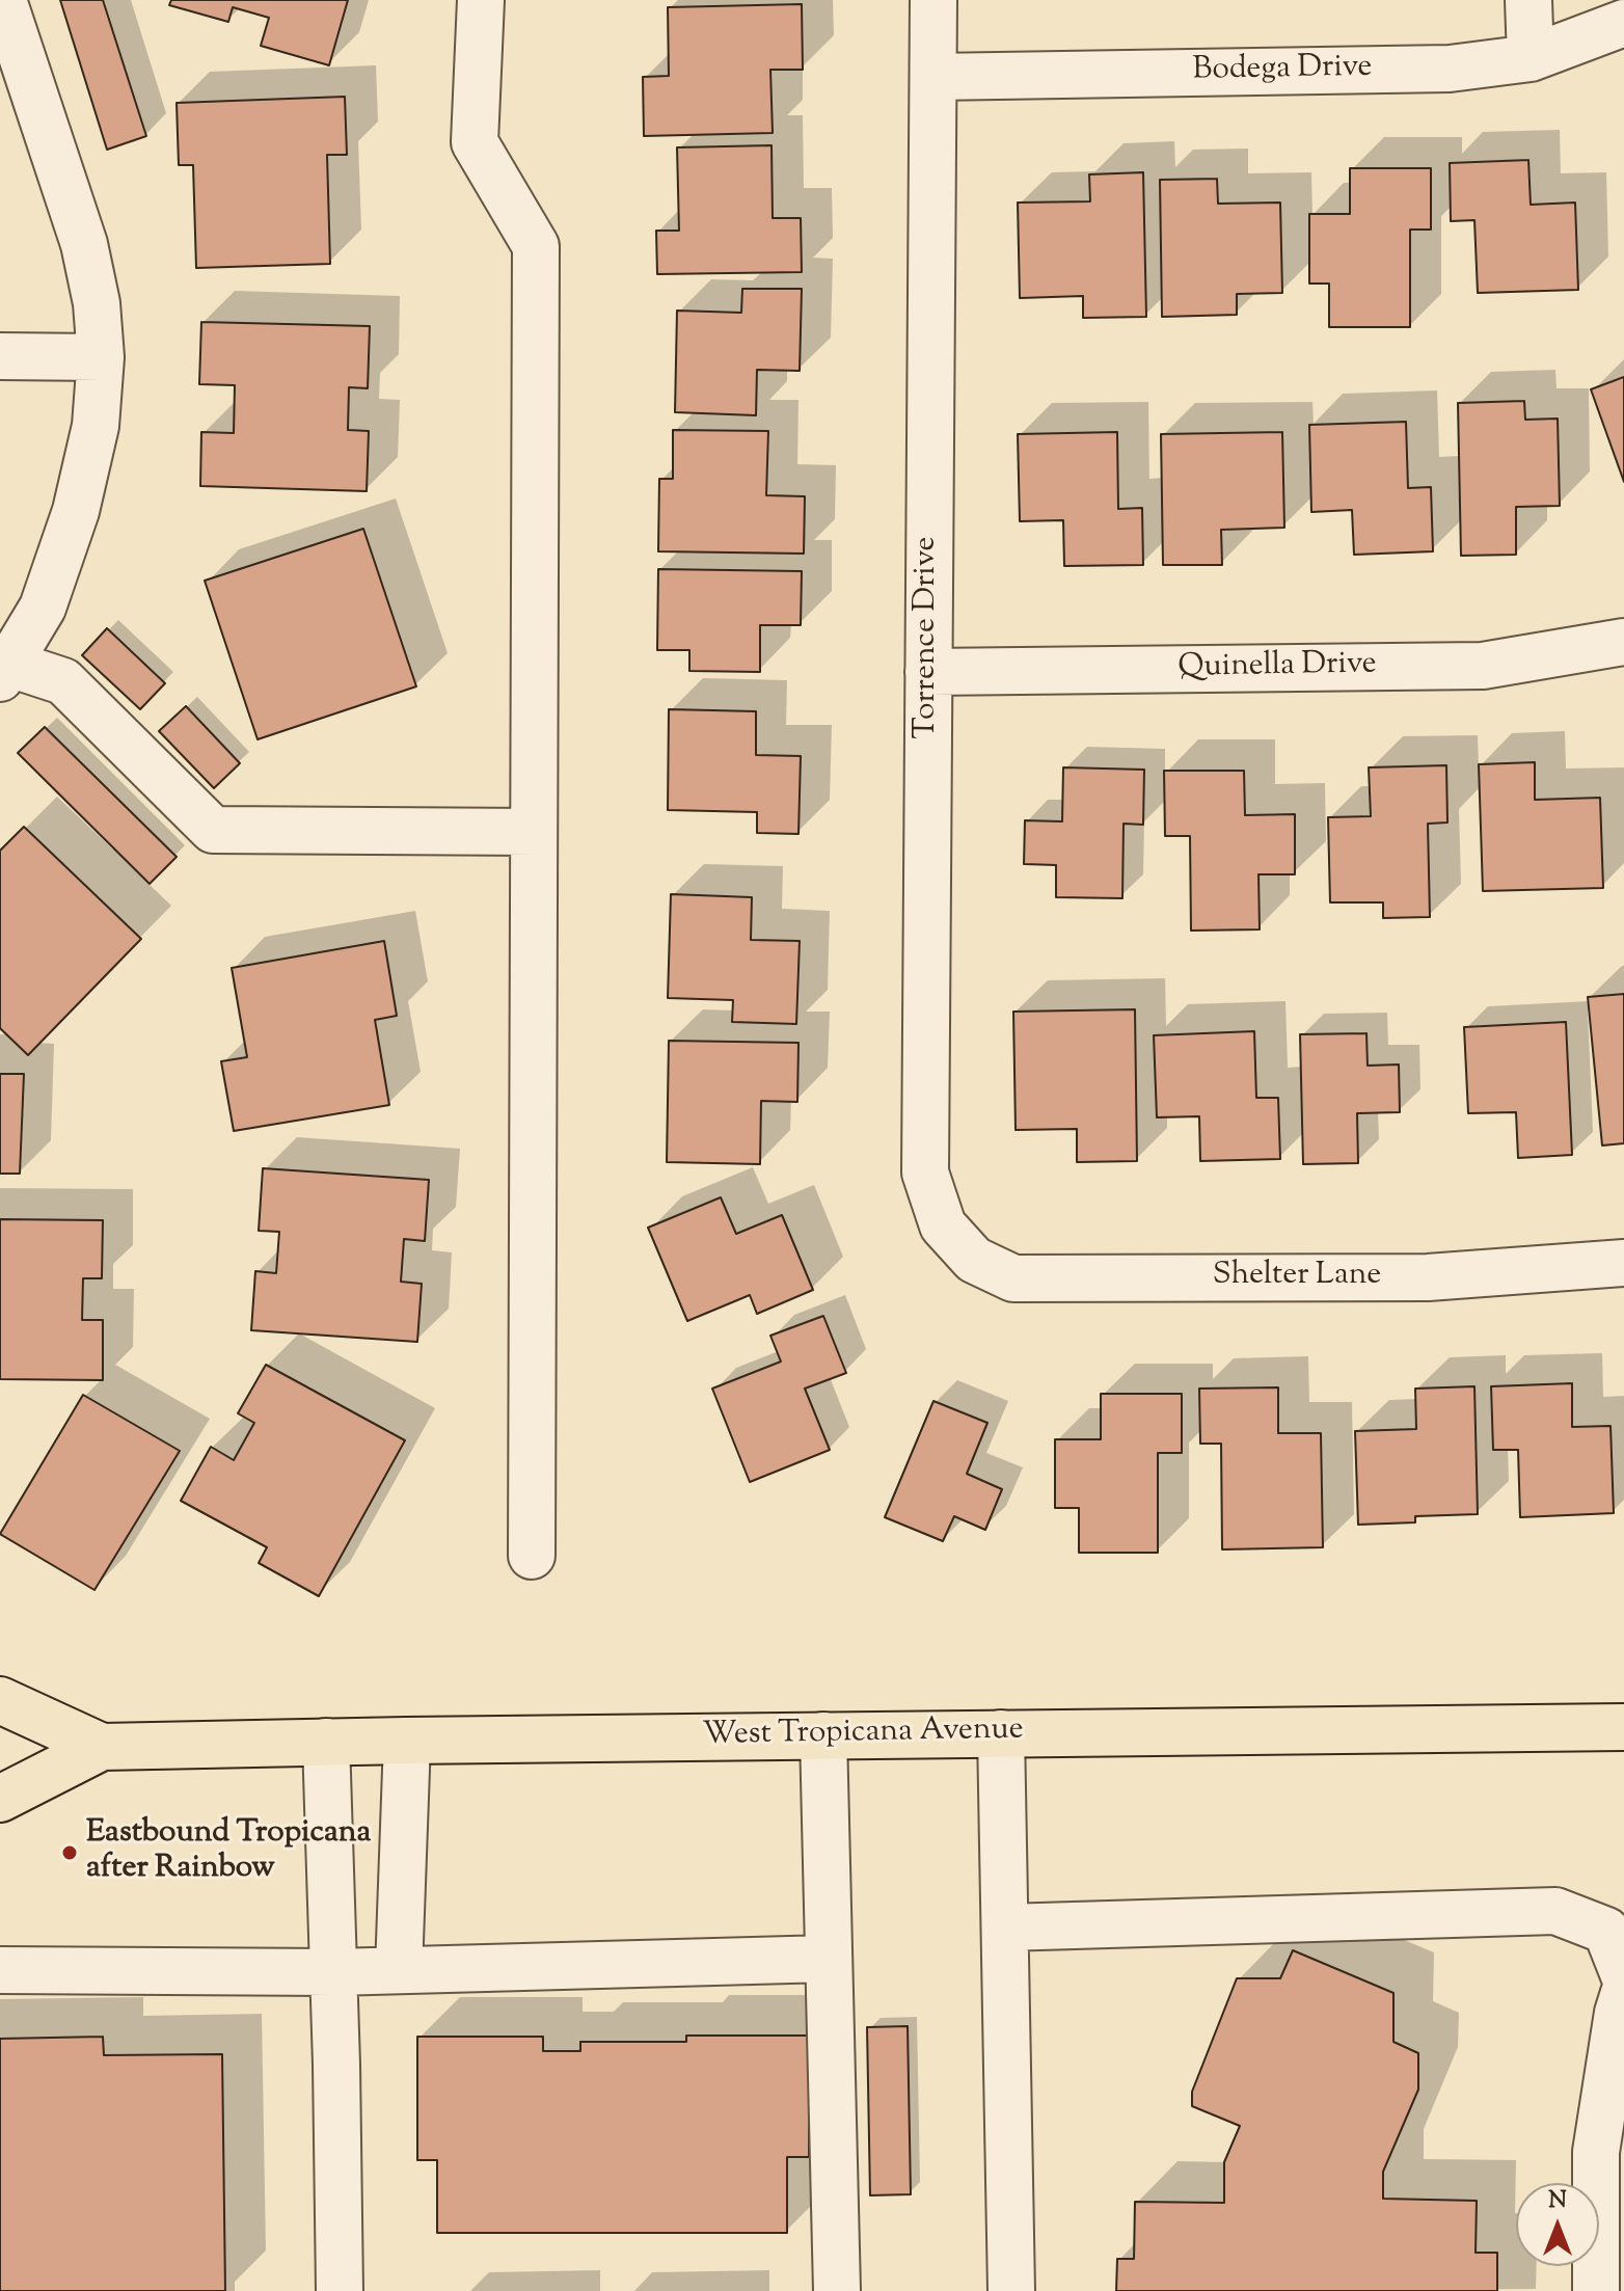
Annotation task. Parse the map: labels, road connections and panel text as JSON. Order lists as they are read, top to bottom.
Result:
{
  "streets": {
    "main road": ["West Tropicana Avenue"],
    "street": [
      "Bodega Drive",
      "Torrence Drive",
      "Quinella Drive",
      "Shelter Lane"
    ]
  },
  "crossings": [
    ["Bodega Drive", "Torrence Drive"],
    ["Torrence Drive", "Quinella Drive"],
    ["Torrence Drive", "Shelter Lane"]
  ],
  "places": ["Eastbound Tropicana after Rainbow"],
  "north": "top"
}
